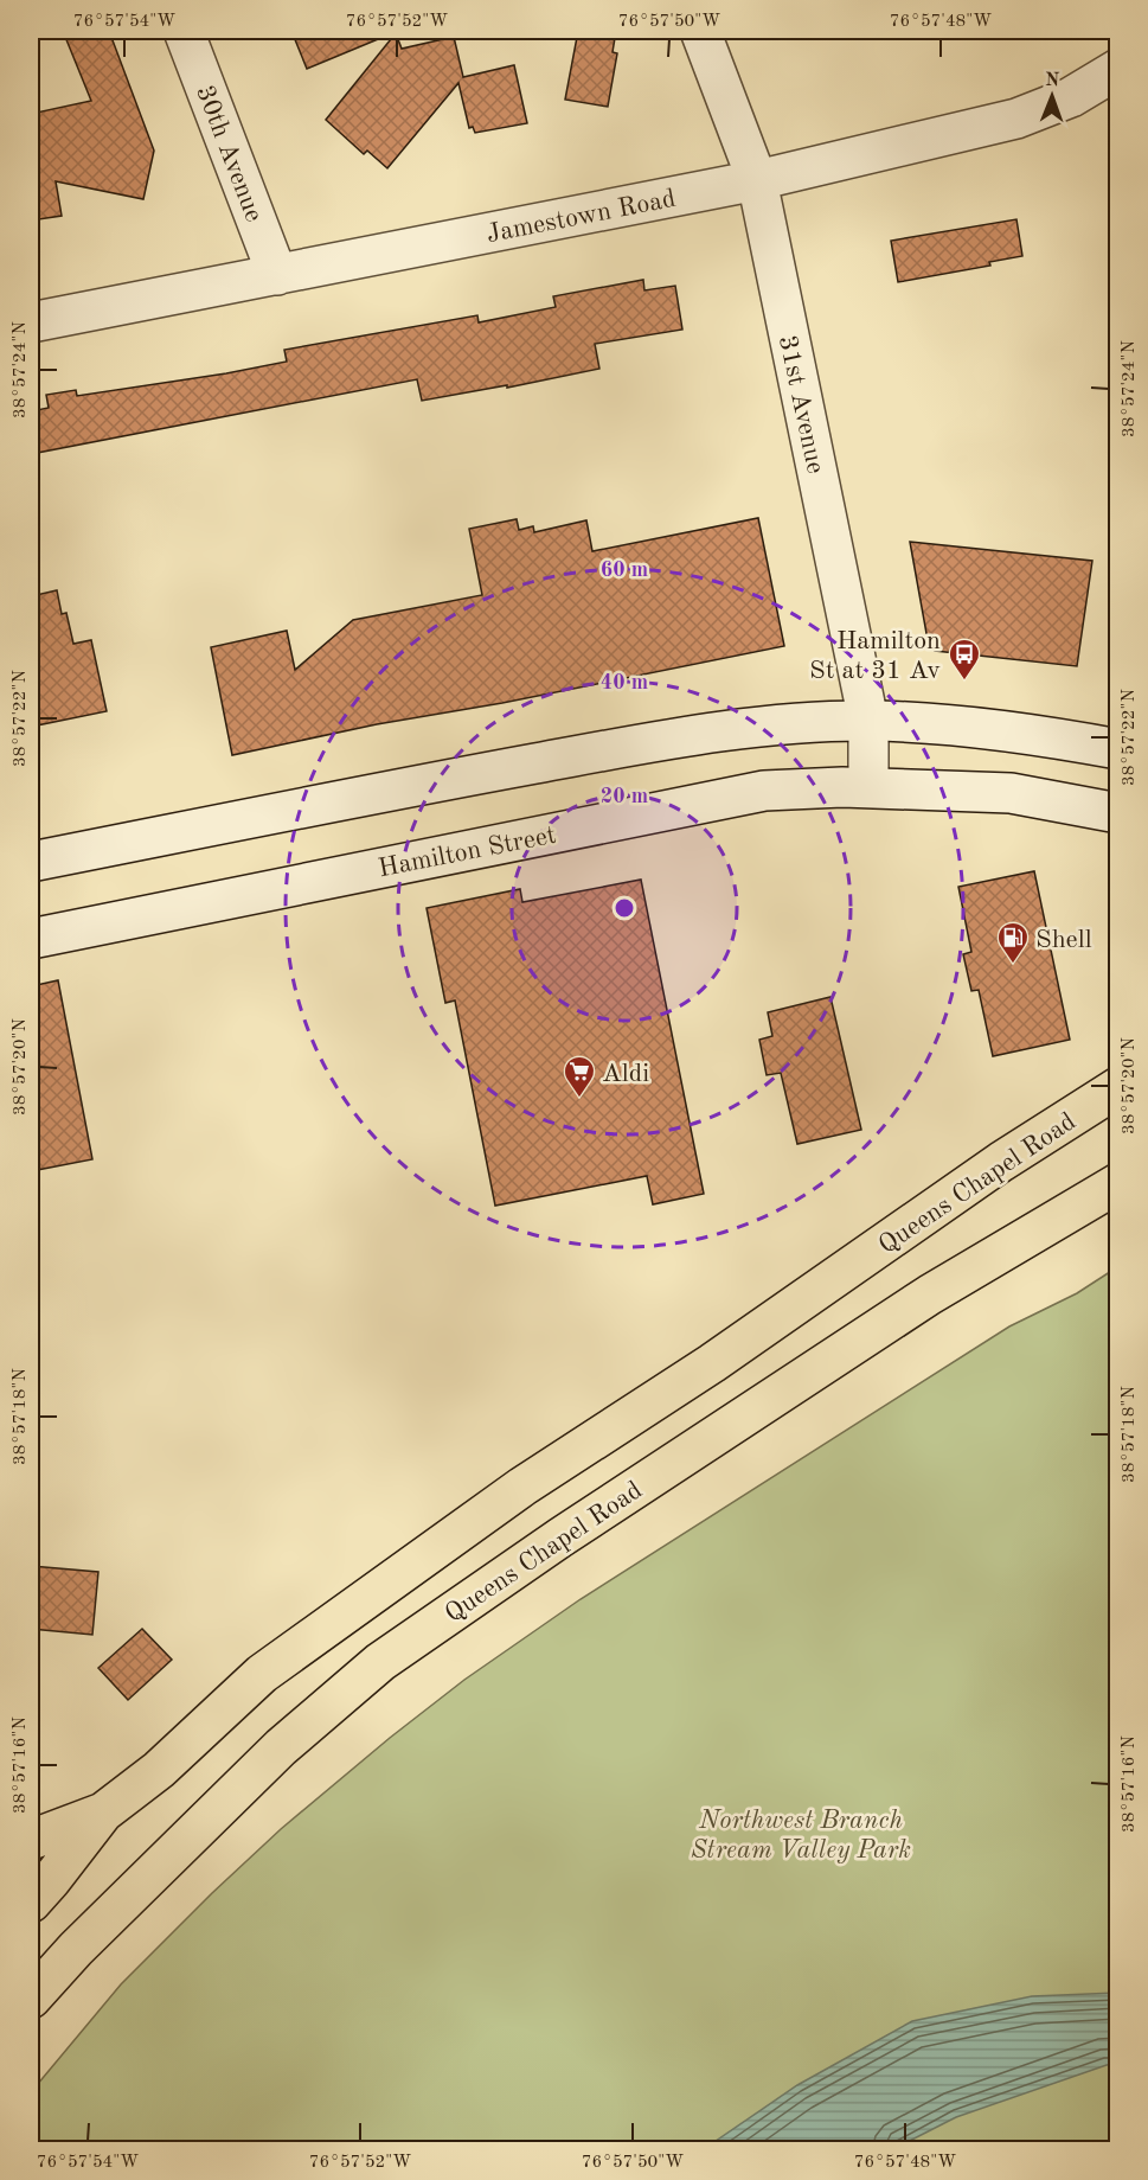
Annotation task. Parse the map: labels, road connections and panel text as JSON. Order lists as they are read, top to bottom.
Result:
{
  "streets": {
    "main road": [
      "30th Avenue",
      "Jamestown Road",
      "31st Avenue",
      "Hamilton Street",
      "Queens Chapel Road"
    ]
  },
  "crossings": [
    ["30th Avenue", "Jamestown Road"],
    ["Jamestown Road", "31st Avenue"],
    ["31st Avenue", "Hamilton Street"]
  ],
  "parks": ["Northwest Branch Stream Valley Park"],
  "places": {
    "bus stop": ["Hamilton St at 31 Av"],
    "fuel station": ["Shell"],
    "supermarket": ["Aldi"]
  },
  "north": "top",
  "coordinates": [
    "76°57'54\"W",
    "76°57'52\"W",
    "76°57'50\"W",
    "76°57'48\"W",
    "38°57'24\"N",
    "38°57'22\"N",
    "38°57'20\"N",
    "38°57'18\"N",
    "38°57'16\"N"
  ],
  "rings": ["60 m", "40 m", "20 m"]
}
